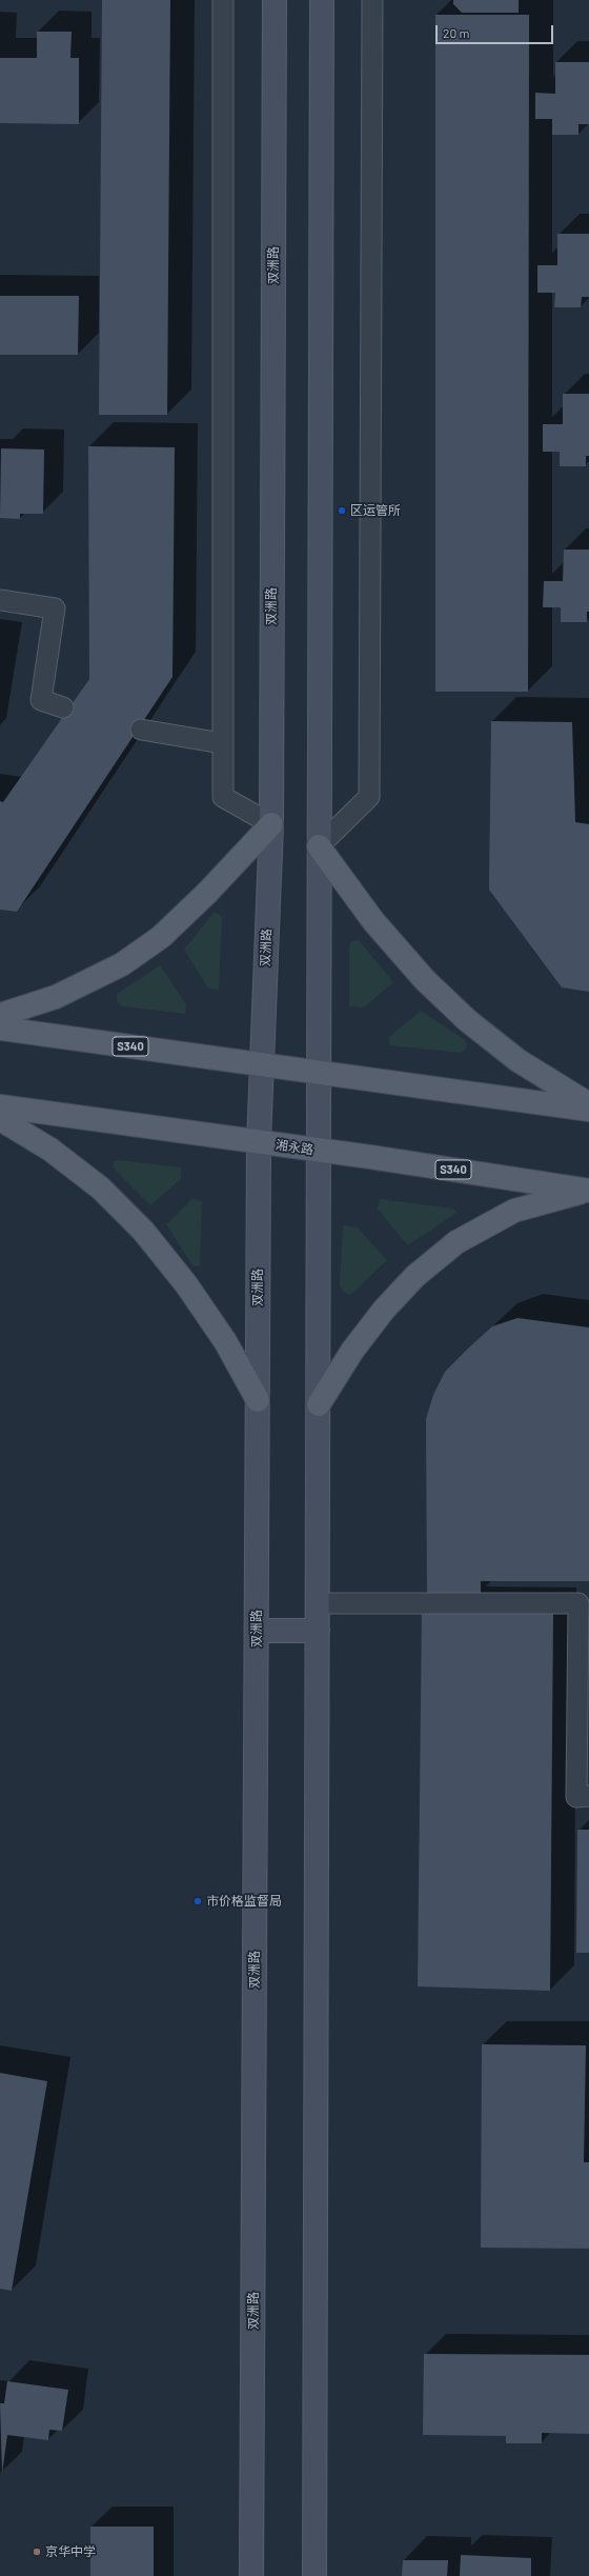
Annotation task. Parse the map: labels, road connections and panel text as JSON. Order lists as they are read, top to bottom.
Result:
{
  "streets": {
    "main road": ["双洲路", "S340", "湘永路"]
  },
  "crossings": [
    ["双洲路", "S340"],
    ["双洲路", "湘永路"]
  ],
  "places": ["区运管所", "市价格监督局", "京华中学"],
  "scale_bar": "20 m"
}
